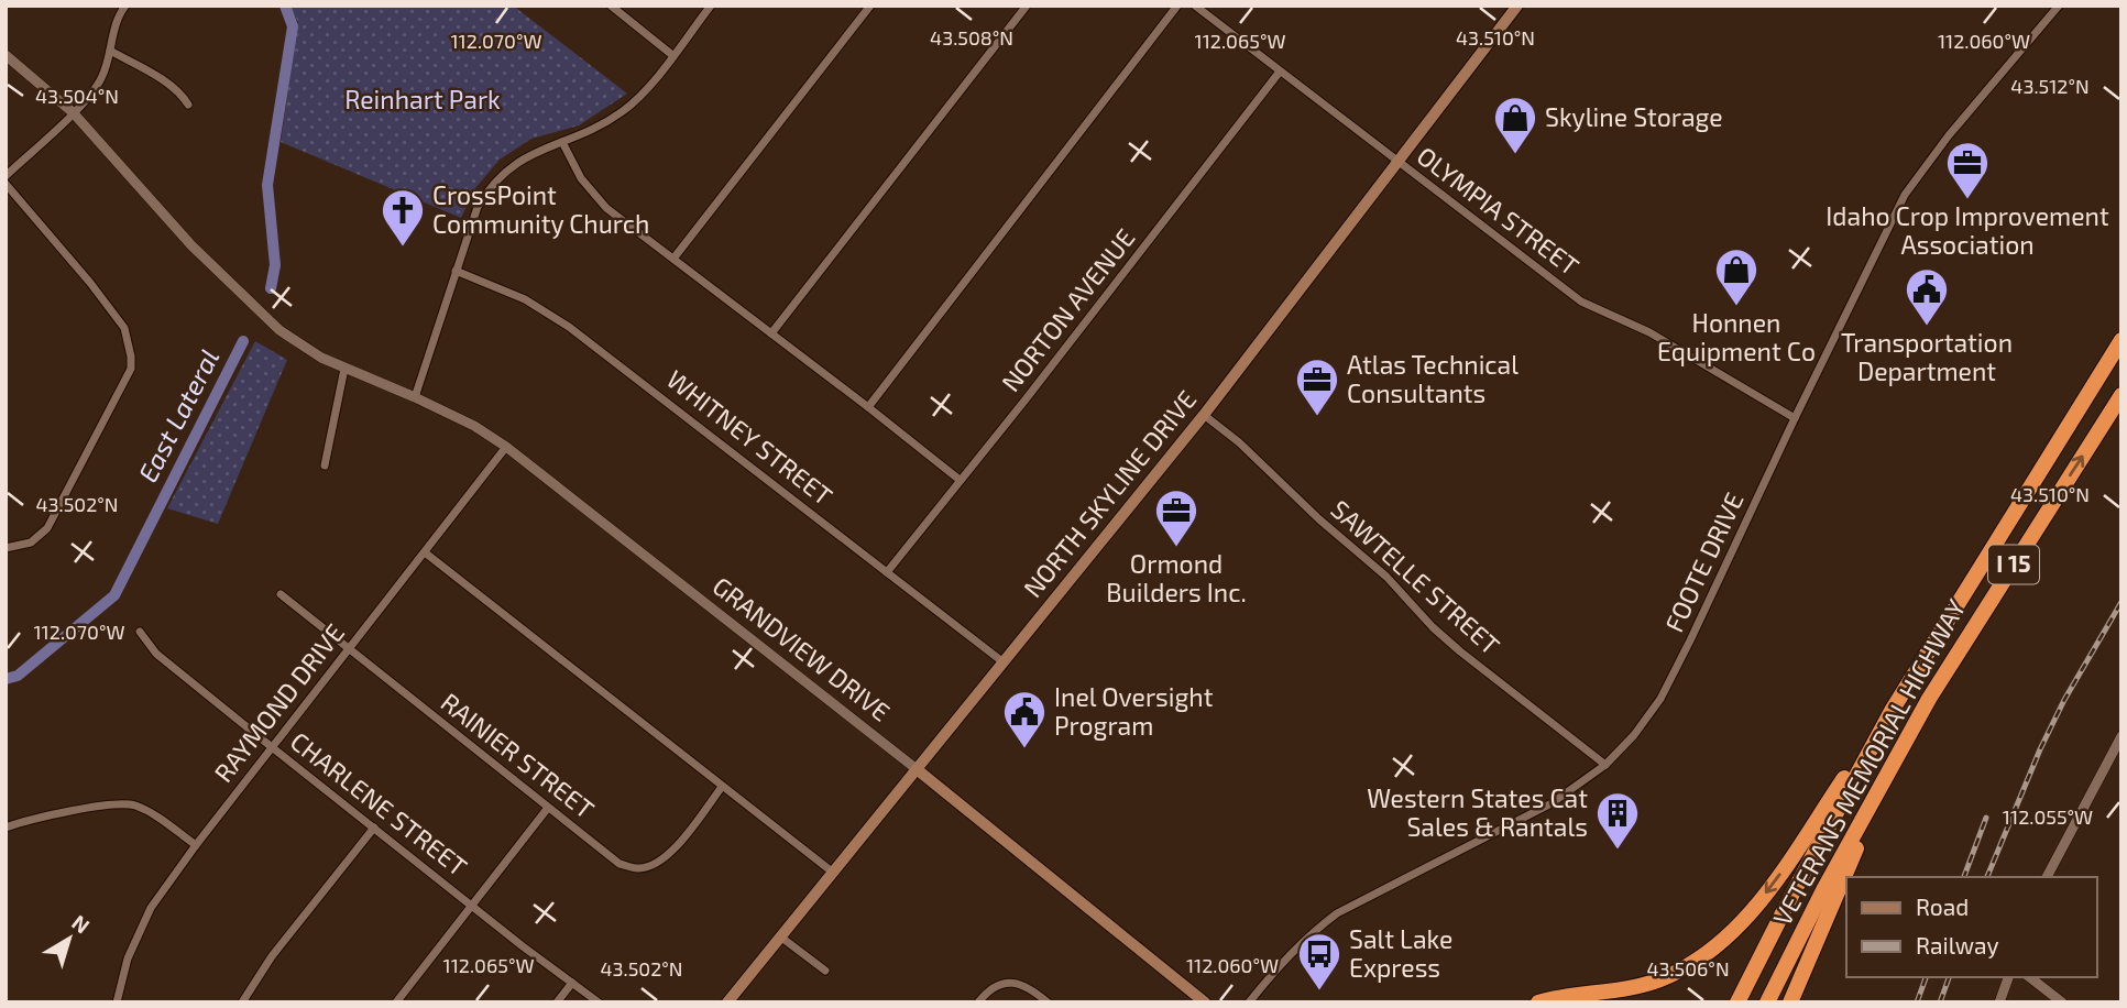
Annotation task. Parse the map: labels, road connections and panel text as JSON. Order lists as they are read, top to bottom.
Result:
{
  "streets": {
    "highway": ["I 15", "VETERANS MEMORIAL HIGHWAY"],
    "main road": ["NORTH SKYLINE DRIVE", "GRANDVIEW DRIVE"],
    "street": [
      "OLYMPIA STREET",
      "NORTON AVENUE",
      "WHITNEY STREET",
      "FOOTE DRIVE",
      "SAWTELLE STREET",
      "RAYMOND DRIVE",
      "RAINIER STREET",
      "CHARLENE STREET"
    ]
  },
  "crossings": [
    ["OLYMPIA STREET", "NORTON AVENUE"],
    ["OLYMPIA STREET", "NORTH SKYLINE DRIVE"],
    ["OLYMPIA STREET", "FOOTE DRIVE"],
    ["NORTON AVENUE", "WHITNEY STREET"],
    ["WHITNEY STREET", "NORTH SKYLINE DRIVE"],
    ["NORTH SKYLINE DRIVE", "SAWTELLE STREET"],
    ["NORTH SKYLINE DRIVE", "GRANDVIEW DRIVE"],
    ["FOOTE DRIVE", "SAWTELLE STREET"],
    ["GRANDVIEW DRIVE", "RAYMOND DRIVE"],
    ["RAYMOND DRIVE", "RAINIER STREET"],
    ["RAYMOND DRIVE", "CHARLENE STREET"]
  ],
  "water": ["East Lateral"],
  "parks": ["Reinhart Park"],
  "places": {
    "shop": ["Skyline Storage", "Honnen Equipment Co"],
    "office": ["Idaho Crop Improvement Association", "Atlas Technical Consultants", "Ormond Builders Inc."],
    "church": ["CrossPoint Community Church"],
    "public building": ["Transportation Department", "Inel Oversight Program"],
    "building": ["Western States Cat Sales & Rantals"],
    "bus stop": ["Salt Lake Express"]
  },
  "legend": ["Road", "Railway"],
  "north": "top right",
  "coordinates": [
    "43.508°N",
    "43.510°N",
    "112.070°W",
    "112.065°W",
    "112.060°W",
    "43.512°N",
    "43.504°N",
    "43.502°N",
    "112.055°W",
    "43.506°N"
  ]
}
